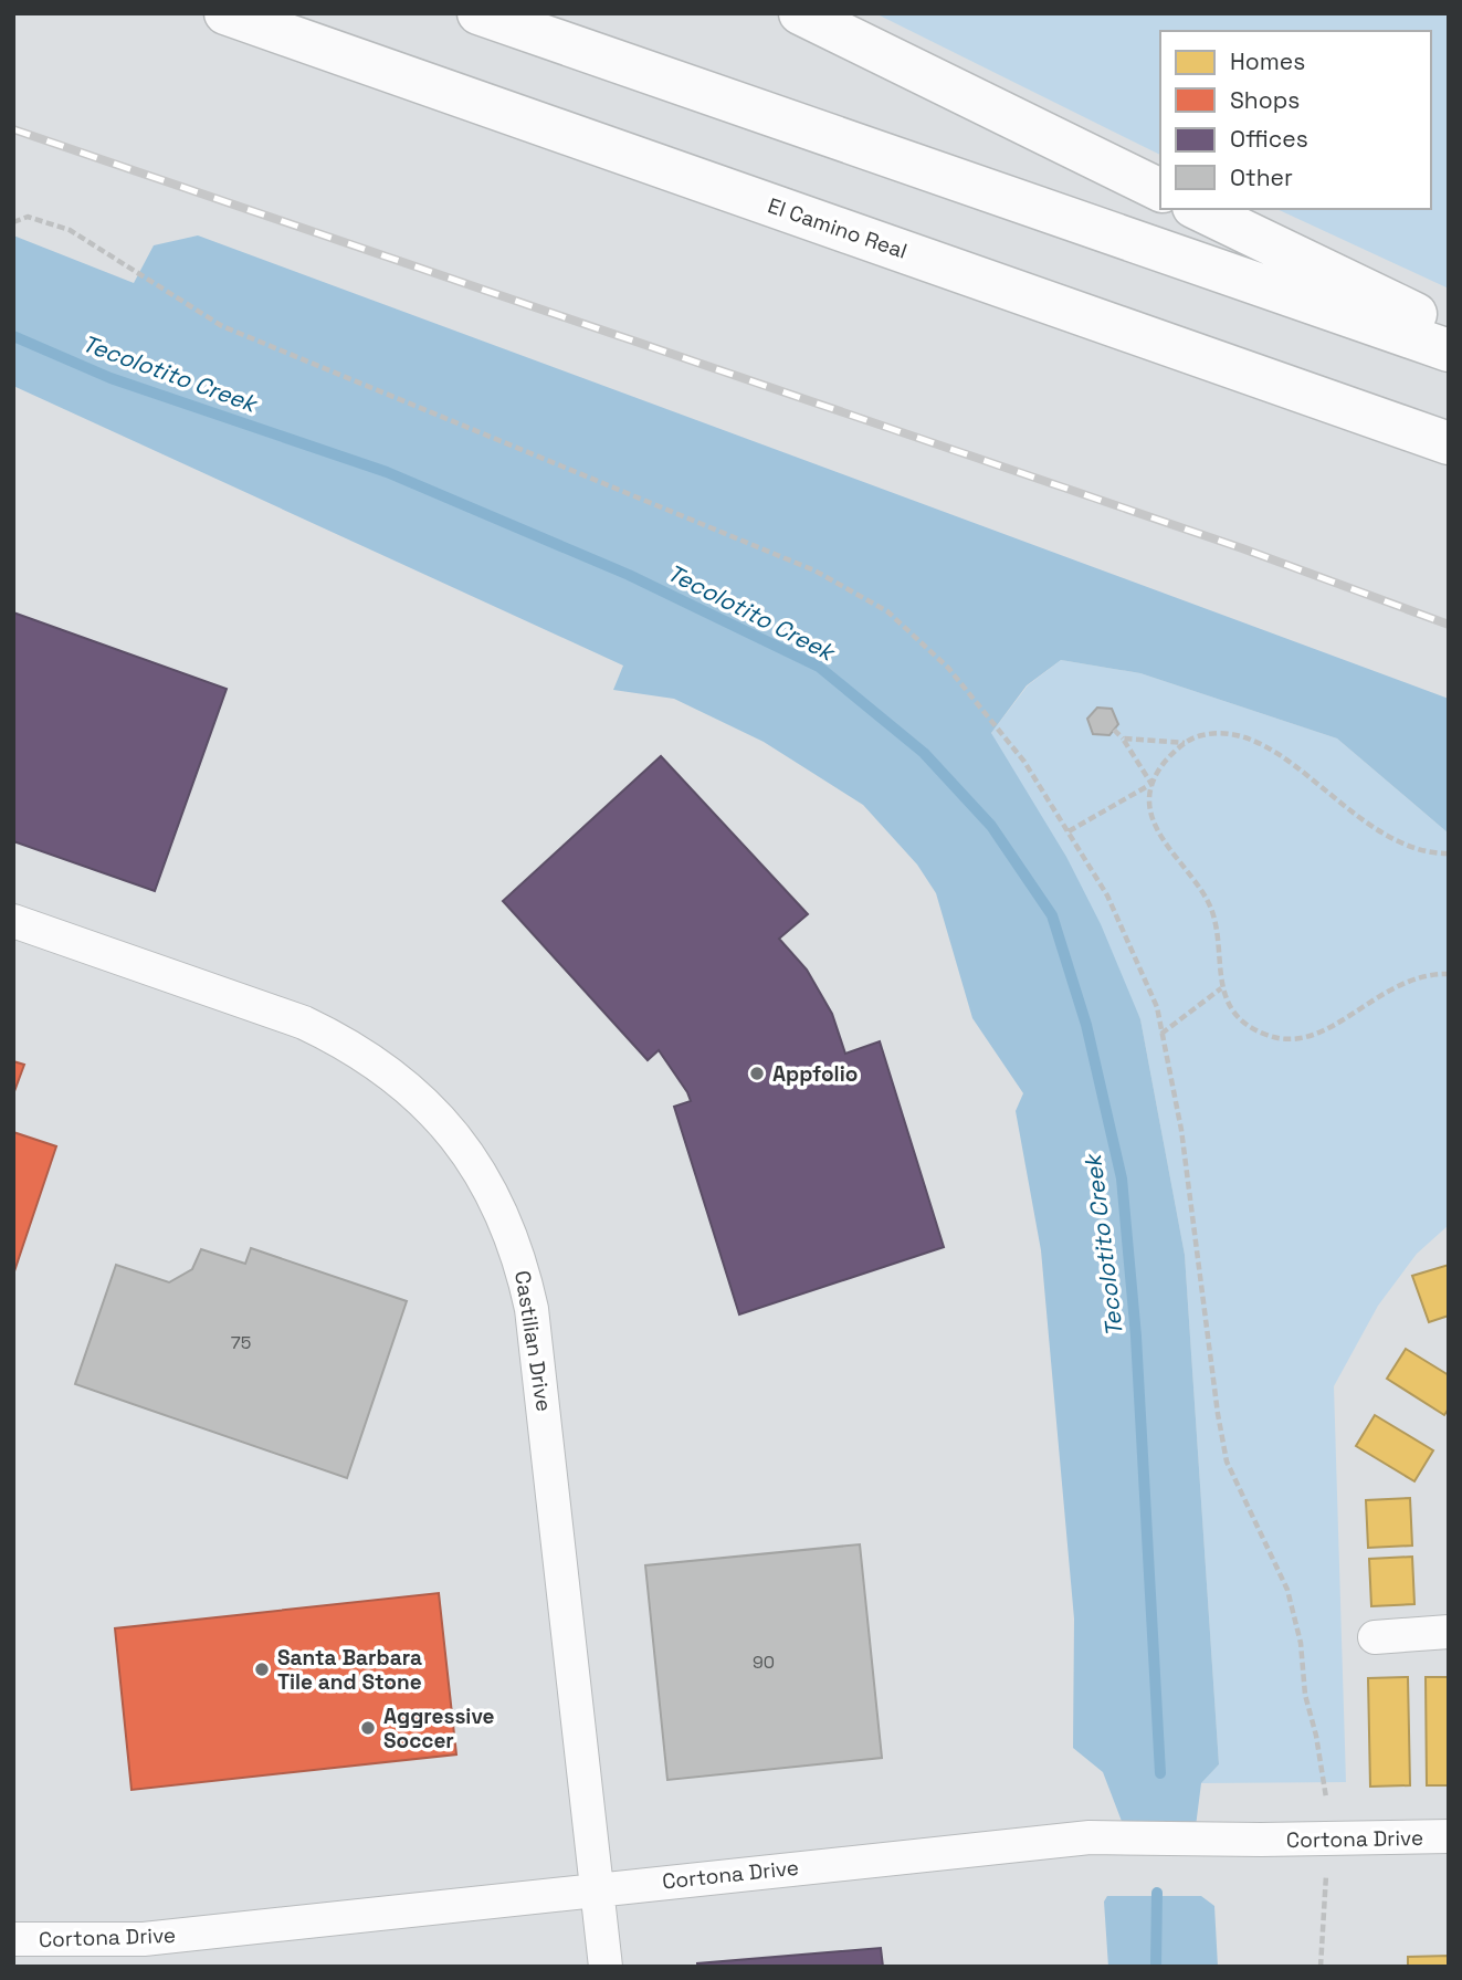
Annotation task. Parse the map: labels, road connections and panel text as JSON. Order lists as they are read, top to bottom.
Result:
{
  "streets": {
    "highway": ["El Camino Real"],
    "street": ["Castilian Drive", "Cortona Drive"]
  },
  "crossings": [
    ["Castilian Drive", "Cortona Drive"]
  ],
  "water": ["Tecolotito Creek"],
  "places": ["Appfolio", "Santa Barbara Tile and Stone", "Aggressive Soccer"],
  "house_numbers": ["75", "90"],
  "legend": [
    "Homes",
    "Shops",
    "Offices",
    "Other"
  ]
}
